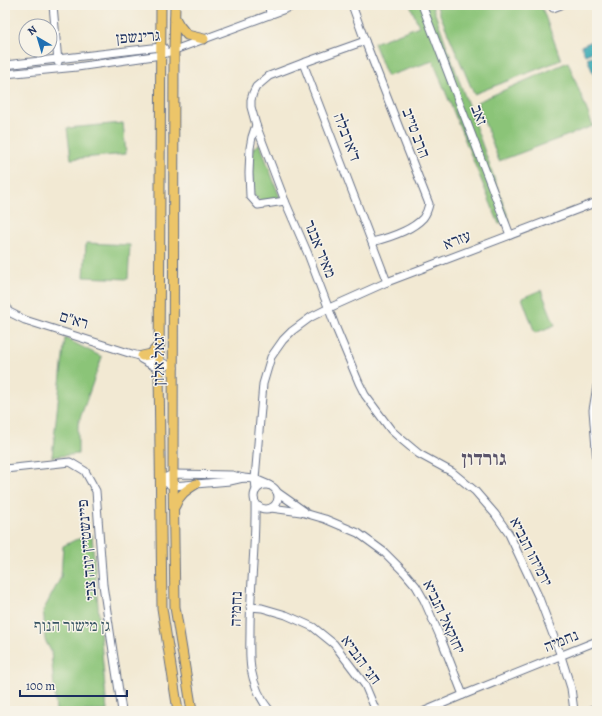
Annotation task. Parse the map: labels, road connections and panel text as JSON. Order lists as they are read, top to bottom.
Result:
{
  "streets": {
    "main road": ["יגאל אלון"],
    "street": [
      "גרינשפן",
      "זאב",
      "הרב טייב",
      "ד'ארבלה",
      "עזרא",
      "מאיר אבנר",
      "רא\"ם",
      "פיינשטיין יונה צבי",
      "ירמיהו הנביא",
      "נחמיה",
      "יחזקאל הנביא",
      "חגי הנביא"
    ]
  },
  "crossings": [
    ["גרינשפן", "יגאל אלון"],
    ["זאב", "עזרא"],
    ["הרב טייב", "ד'ארבלה"],
    ["ד'ארבלה", "עזרא"],
    ["ד'ארבלה", "מאיר אבנר"],
    ["עזרא", "מאיר אבנר"],
    ["עזרא", "ירמיהו הנביא"],
    ["מאיר אבנר", "ירמיהו הנביא"],
    ["רא\"ם", "יגאל אלון"],
    ["ירמיהו הנביא", "נחמיה"],
    ["נחמיה", "יחזקאל הנביא"],
    ["נחמיה", "חגי הנביא"]
  ],
  "districts": ["גורדון"],
  "parks": ["גן מישור הנוף"],
  "scale_bar": "100 m",
  "north": "top left"
}
